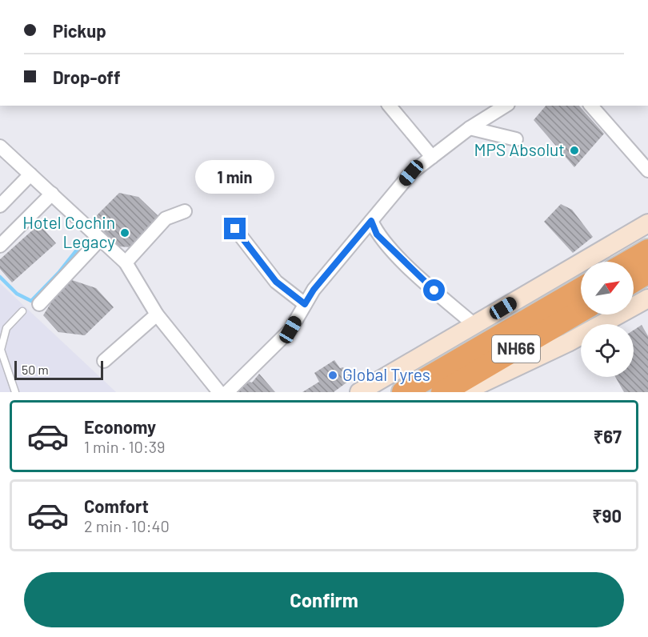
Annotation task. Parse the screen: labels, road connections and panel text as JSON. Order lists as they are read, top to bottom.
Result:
{
  "streets": {
    "highway": ["NH66"]
  },
  "places": ["MPS Absolut", "Hotel Cochin Legacy", "Global Tyres"],
  "scale_bar": "50 m",
  "north": "top right",
  "page": {
    "banner": ["Pickup", "Drop-off"],
    "bubble": "1 min",
    "scale": "50 m",
    "list": [
      {
        "name": "Economy",
        "note": "1 min · 10:39",
        "value": "₹67"
      },
      {
        "name": "Comfort",
        "note": "2 min · 10:40",
        "value": "₹90"
      }
    ],
    "buttons": "Confirm"
  }
}
